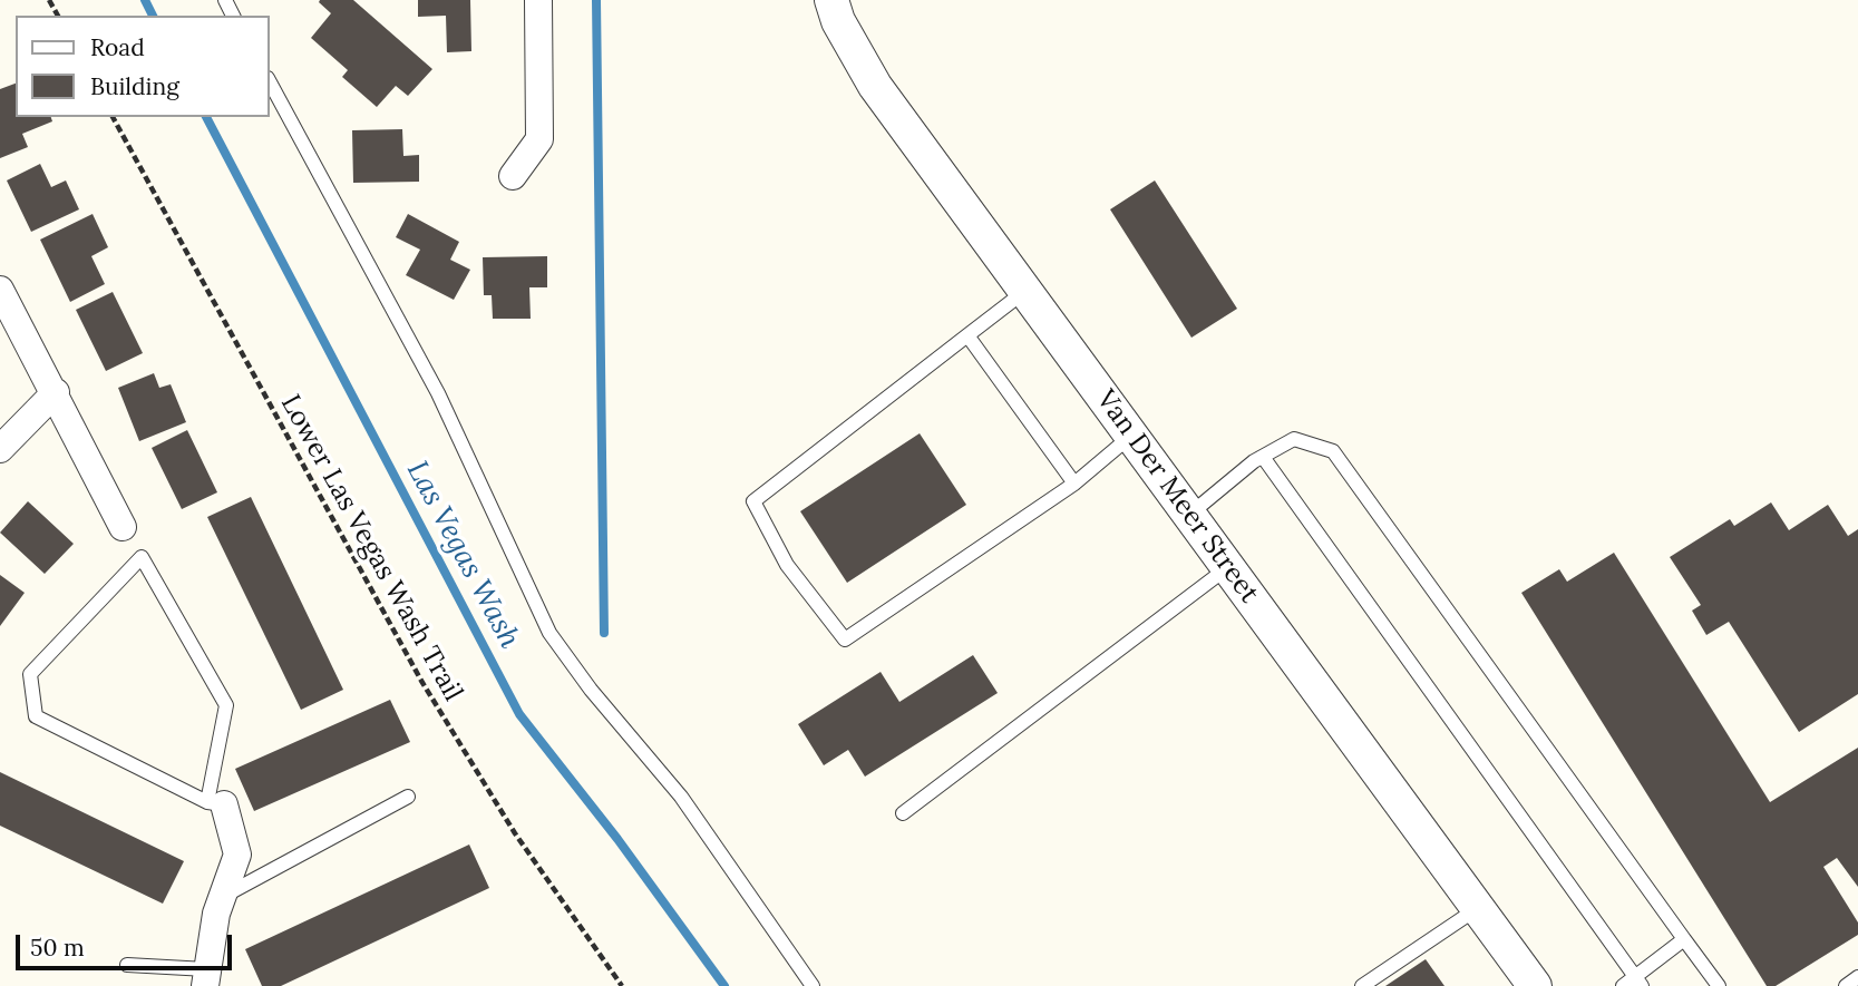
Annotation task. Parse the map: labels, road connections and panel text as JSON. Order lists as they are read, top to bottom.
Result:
{
  "streets": {
    "street": ["Van Der Meer Street"],
    "path": ["Lower Las Vegas Wash Trail"]
  },
  "water": ["Las Vegas Wash"],
  "legend": ["Road", "Building"],
  "scale_bar": "50 m"
}
